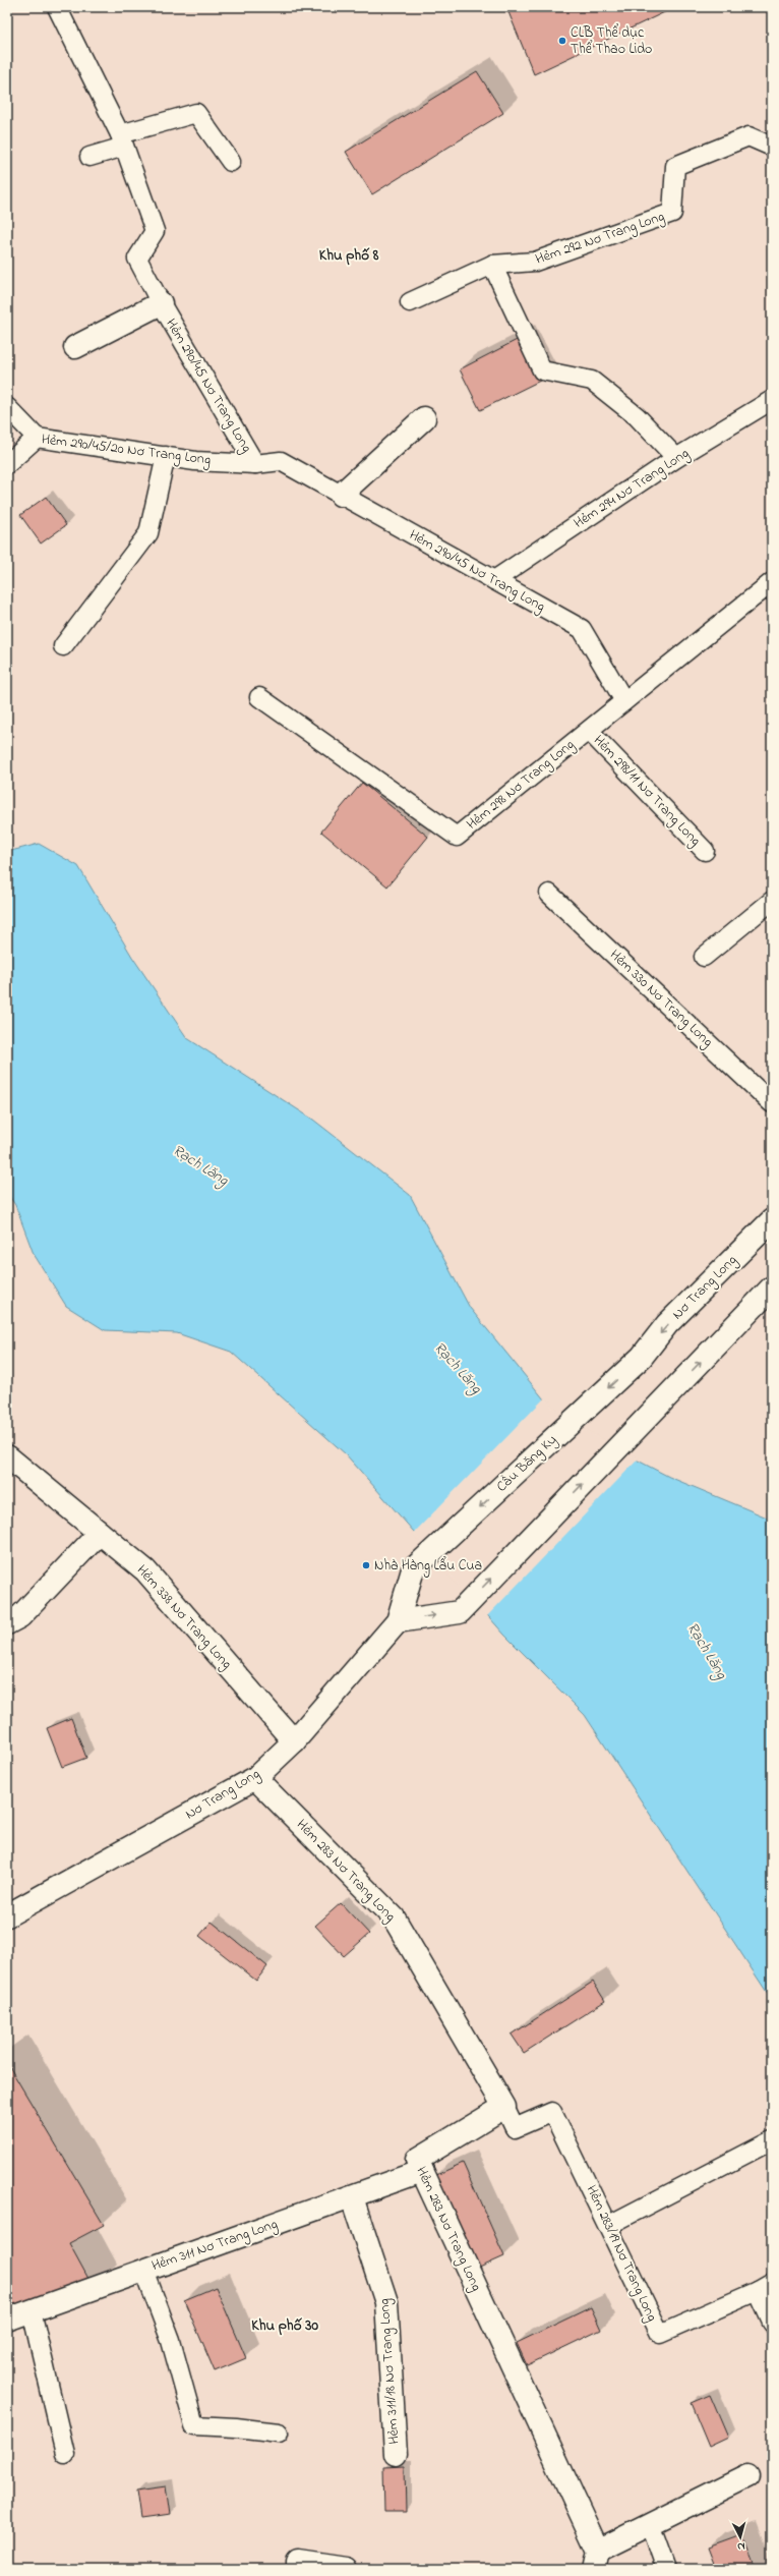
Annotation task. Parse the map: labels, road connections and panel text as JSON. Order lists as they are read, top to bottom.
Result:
{
  "streets": {
    "street": [
      "Nơ Trang Long",
      "Cầu Băng Ky",
      "Hẻm 338 Nơ Trang Long",
      "Hẻm 283 Nơ Trang Long",
      "Hẻm 311 Nơ Trang Long",
      "Hẻm 311/18 Nơ Trang Long"
    ],
    "lane": [
      "Hẻm 292 Nơ Trang Long",
      "Hẻm 290/45 Nơ Trang Long",
      "Hẻm 290/45/20 Nơ Trang Long",
      "Hẻm 294 Nơ Trang Long",
      "Hẻm 298 Nơ Trang Long",
      "Hẻm 298/11 Nơ Trang Long",
      "Hẻm 330 Nơ Trang Long",
      "Hẻm 283/19 Nơ Trang Long"
    ]
  },
  "crossings": [
    ["Hẻm 290/45 Nơ Trang Long", "Hẻm 290/45/20 Nơ Trang Long"],
    ["Hẻm 290/45 Nơ Trang Long", "Hẻm 294 Nơ Trang Long"],
    ["Hẻm 290/45 Nơ Trang Long", "Hẻm 298 Nơ Trang Long"],
    ["Hẻm 298 Nơ Trang Long", "Hẻm 298/11 Nơ Trang Long"],
    ["Nơ Trang Long", "Cầu Băng Ky"],
    ["Nơ Trang Long", "Hẻm 338 Nơ Trang Long"],
    ["Nơ Trang Long", "Hẻm 283 Nơ Trang Long"],
    ["Hẻm 283 Nơ Trang Long", "Hẻm 311 Nơ Trang Long"],
    ["Hẻm 283 Nơ Trang Long", "Hẻm 283/19 Nơ Trang Long"],
    ["Hẻm 311 Nơ Trang Long", "Hẻm 311/18 Nơ Trang Long"]
  ],
  "districts": ["Khu phố 8", "Khu phố 30"],
  "water": ["Rạch Lăng"],
  "places": ["CLB Thể dục Thể Thao Lido", "Nhà Hàng Lẩu Cua"],
  "north": "bottom"
}
